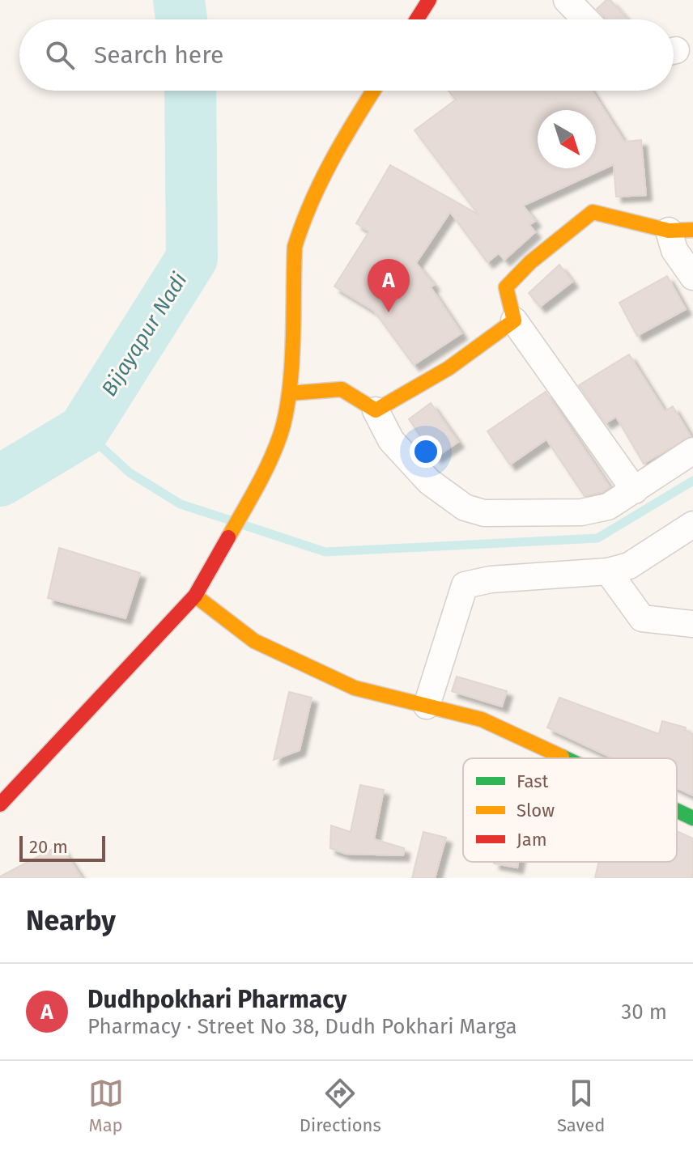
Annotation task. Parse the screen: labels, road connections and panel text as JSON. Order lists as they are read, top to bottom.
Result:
{
  "water": ["Bijayapur Nadi"],
  "legend": ["Fast", "Slow", "Jam"],
  "scale_bar": "20 m",
  "north": "bottom right",
  "page": {
    "search": "Search here",
    "pins": "A",
    "scale": "20 m",
    "heading": "Nearby",
    "list": [
      {
        "mark": "A",
        "name": "Dudhpokhari Pharmacy",
        "note": "Pharmacy · Street No 38, Dudh Pokhari Marga",
        "value": "30 m"
      }
    ],
    "nav": ["Map", "Directions", "Saved"]
  }
}
